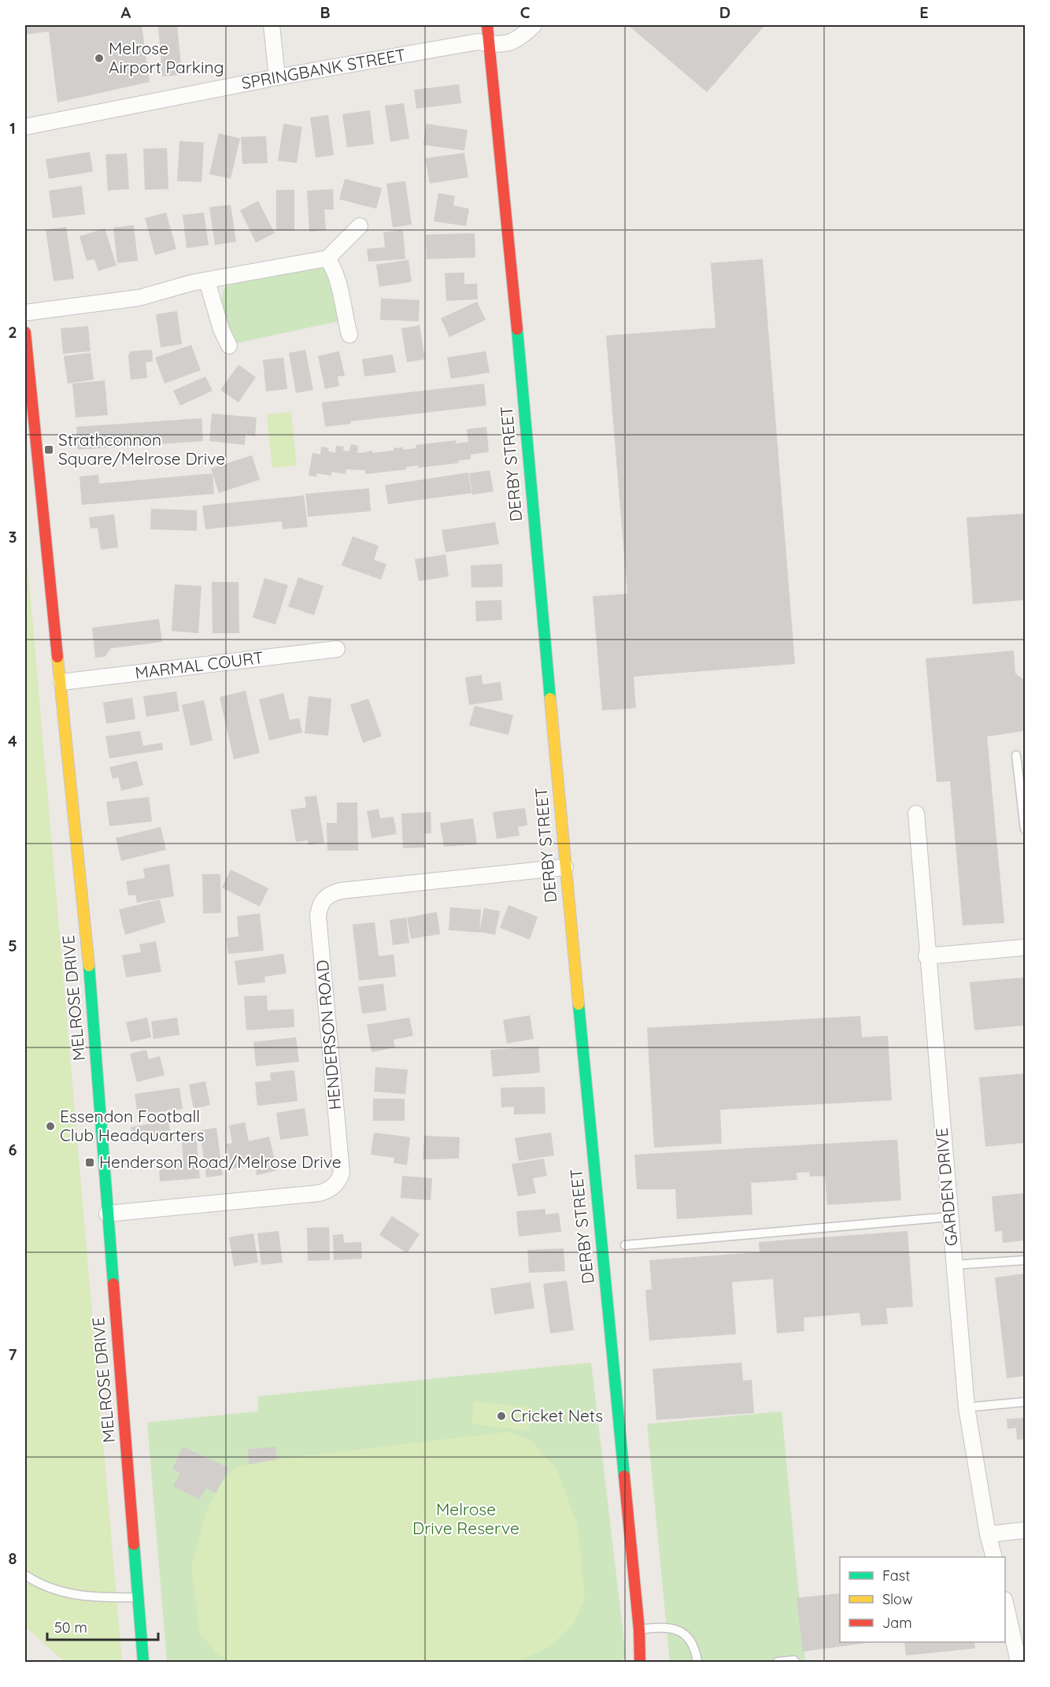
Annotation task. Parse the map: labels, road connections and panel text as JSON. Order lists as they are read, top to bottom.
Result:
{
  "streets": {
    "street": [
      "SPRINGBANK STREET",
      "DERBY STREET",
      "MARMAL COURT",
      "MELROSE DRIVE",
      "HENDERSON ROAD",
      "GARDEN DRIVE"
    ]
  },
  "crossings": [
    ["SPRINGBANK STREET", "DERBY STREET"],
    ["DERBY STREET", "HENDERSON ROAD"],
    ["MARMAL COURT", "MELROSE DRIVE"],
    ["MELROSE DRIVE", "HENDERSON ROAD"]
  ],
  "parks": ["Melrose Drive Reserve"],
  "places": {
    "other": ["Melrose Airport Parking", "Essendon Football Club Headquarters", "Cricket Nets"],
    "transit": ["Strathconnon Square/Melrose Drive", "Henderson Road/Melrose Drive"]
  },
  "legend": ["Fast", "Slow", "Jam"],
  "scale_bar": "50 m",
  "grid": {
    "columns": [
      "A",
      "B",
      "C",
      "D",
      "E"
    ],
    "rows": [
      "1",
      "2",
      "3",
      "4",
      "5",
      "6",
      "7",
      "8"
    ]
  }
}
